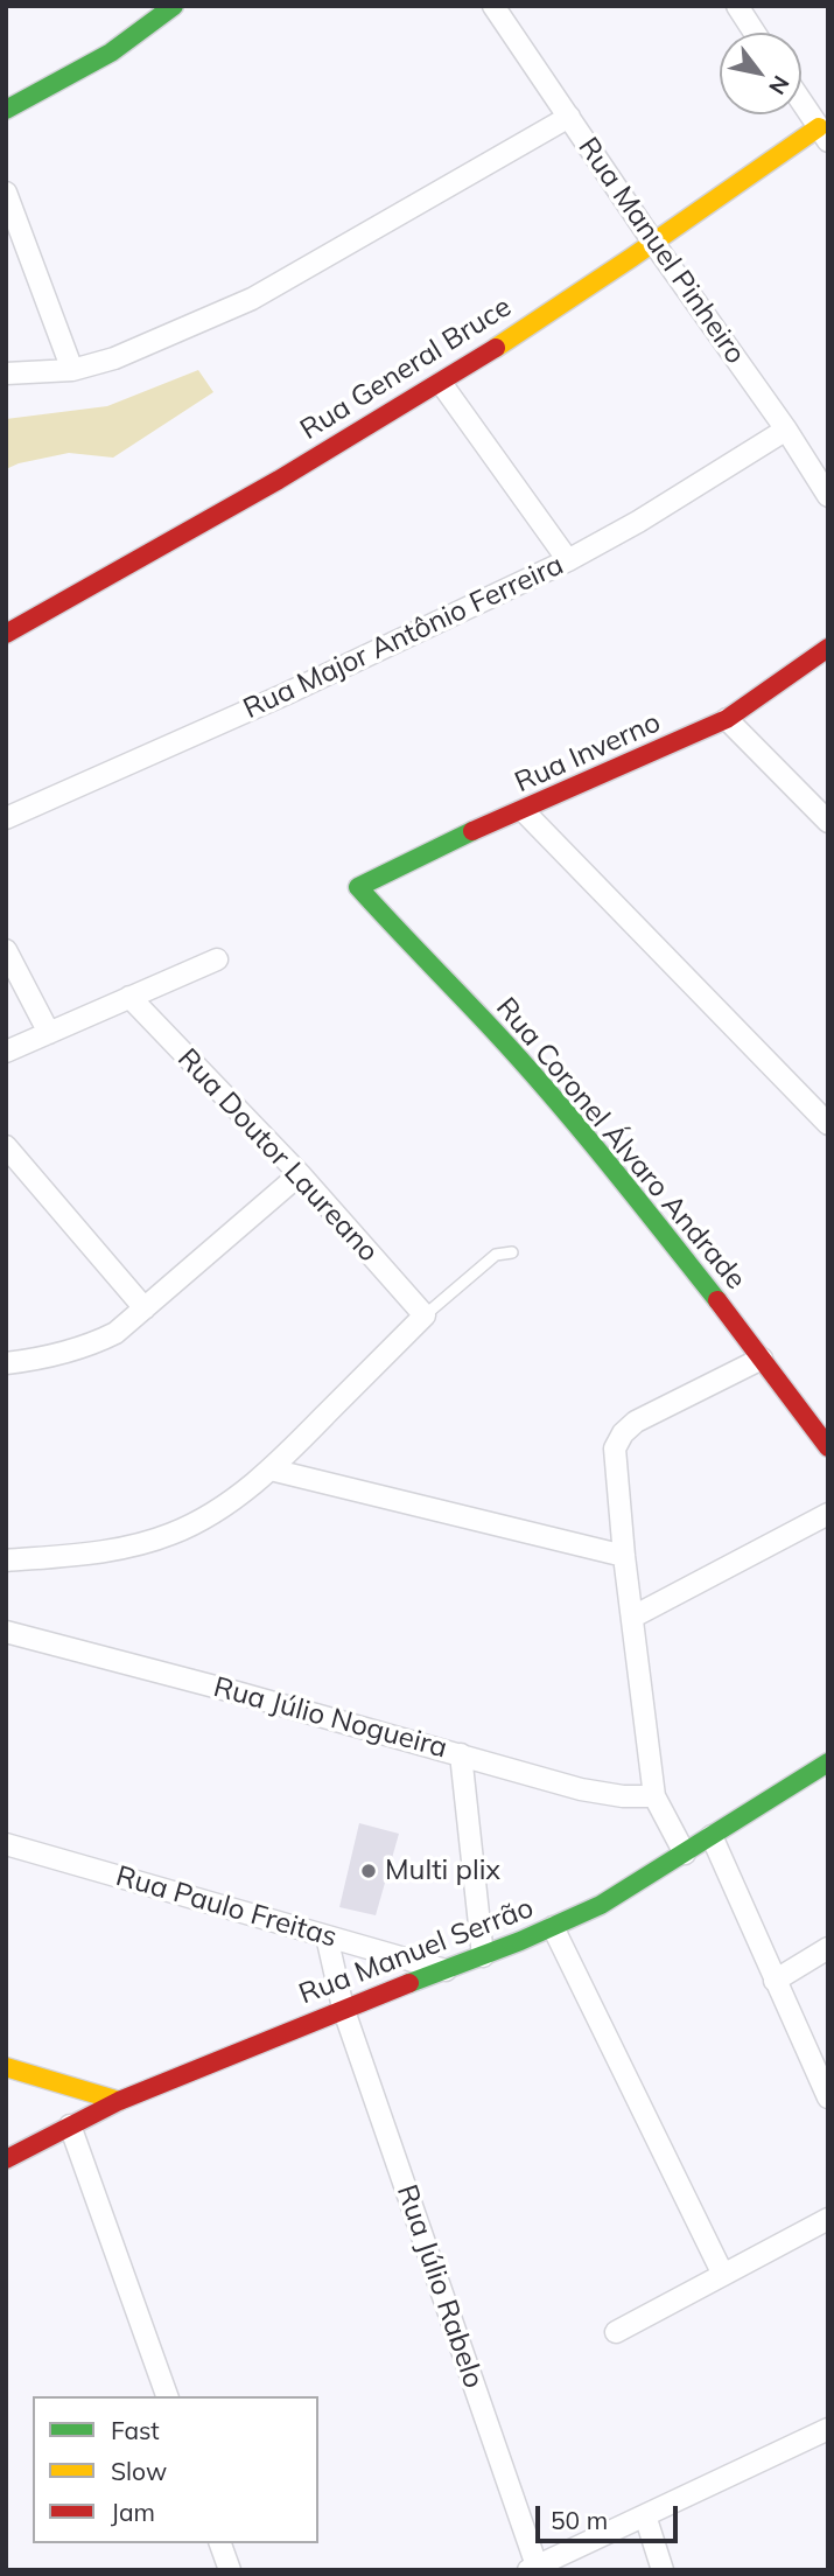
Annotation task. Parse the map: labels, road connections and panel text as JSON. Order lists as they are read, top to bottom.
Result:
{
  "streets": {
    "street": [
      "Rua Manuel Pinheiro",
      "Rua General Bruce",
      "Rua Major Antônio Ferreira",
      "Rua Inverno",
      "Rua Coronel Álvaro Andrade",
      "Rua Doutor Laureano",
      "Rua Júlio Nogueira",
      "Rua Paulo Freitas",
      "Rua Manuel Serrão",
      "Rua Júlio Rabelo"
    ]
  },
  "crossings": [
    ["Rua Manuel Pinheiro", "Rua General Bruce"],
    ["Rua Manuel Pinheiro", "Rua Major Antônio Ferreira"],
    ["Rua Inverno", "Rua Coronel Álvaro Andrade"],
    ["Rua Paulo Freitas", "Rua Manuel Serrão"],
    ["Rua Paulo Freitas", "Rua Júlio Rabelo"],
    ["Rua Manuel Serrão", "Rua Júlio Rabelo"]
  ],
  "places": ["Multi plix"],
  "legend": ["Fast", "Slow", "Jam"],
  "scale_bar": "50 m",
  "north": "bottom right"
}
